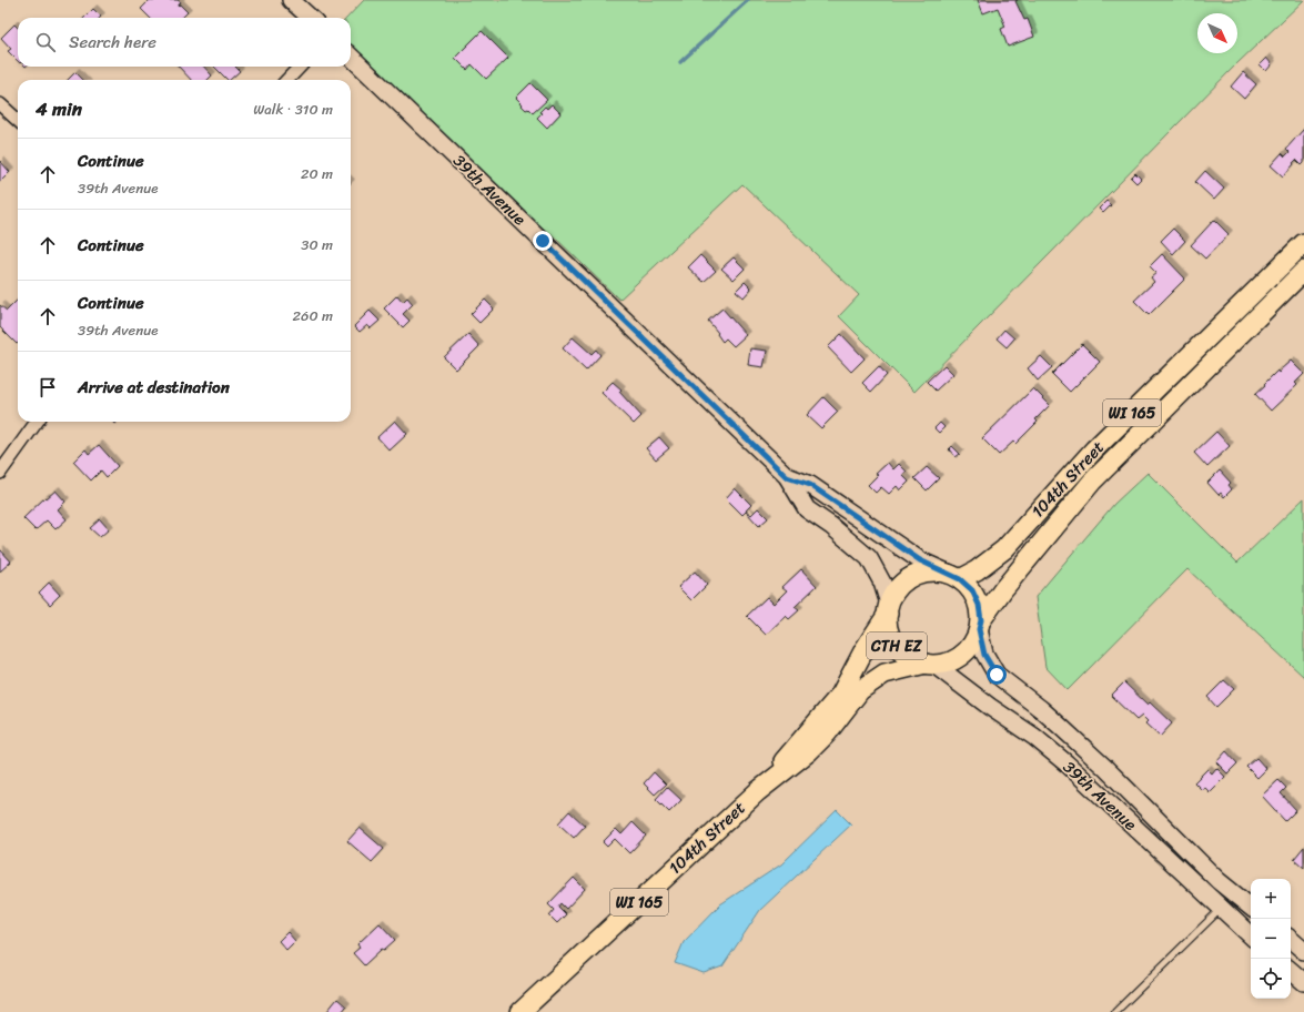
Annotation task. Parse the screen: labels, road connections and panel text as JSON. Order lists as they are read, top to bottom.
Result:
{
  "streets": {
    "main road": [
      "39th Avenue",
      "WI 165",
      "104th Street",
      "CTH EZ"
    ]
  },
  "crossings": [
    ["39th Avenue", "WI 165"],
    ["39th Avenue", "104th Street"],
    ["39th Avenue", "CTH EZ"],
    ["WI 165", "104th Street"],
    ["WI 165", "CTH EZ"],
    ["104th Street", "CTH EZ"]
  ],
  "north": "bottom right",
  "page": {
    "search": "Search here",
    "heading": ["4 min", "Walk · 310 m"],
    "list": [
      ["Continue", "39th Avenue", "20 m"],
      ["Continue", "30 m"],
      ["Continue", "39th Avenue", "260 m"],
      "Arrive at destination"
    ],
    "map_buttons": ["+", "−"]
  }
}
